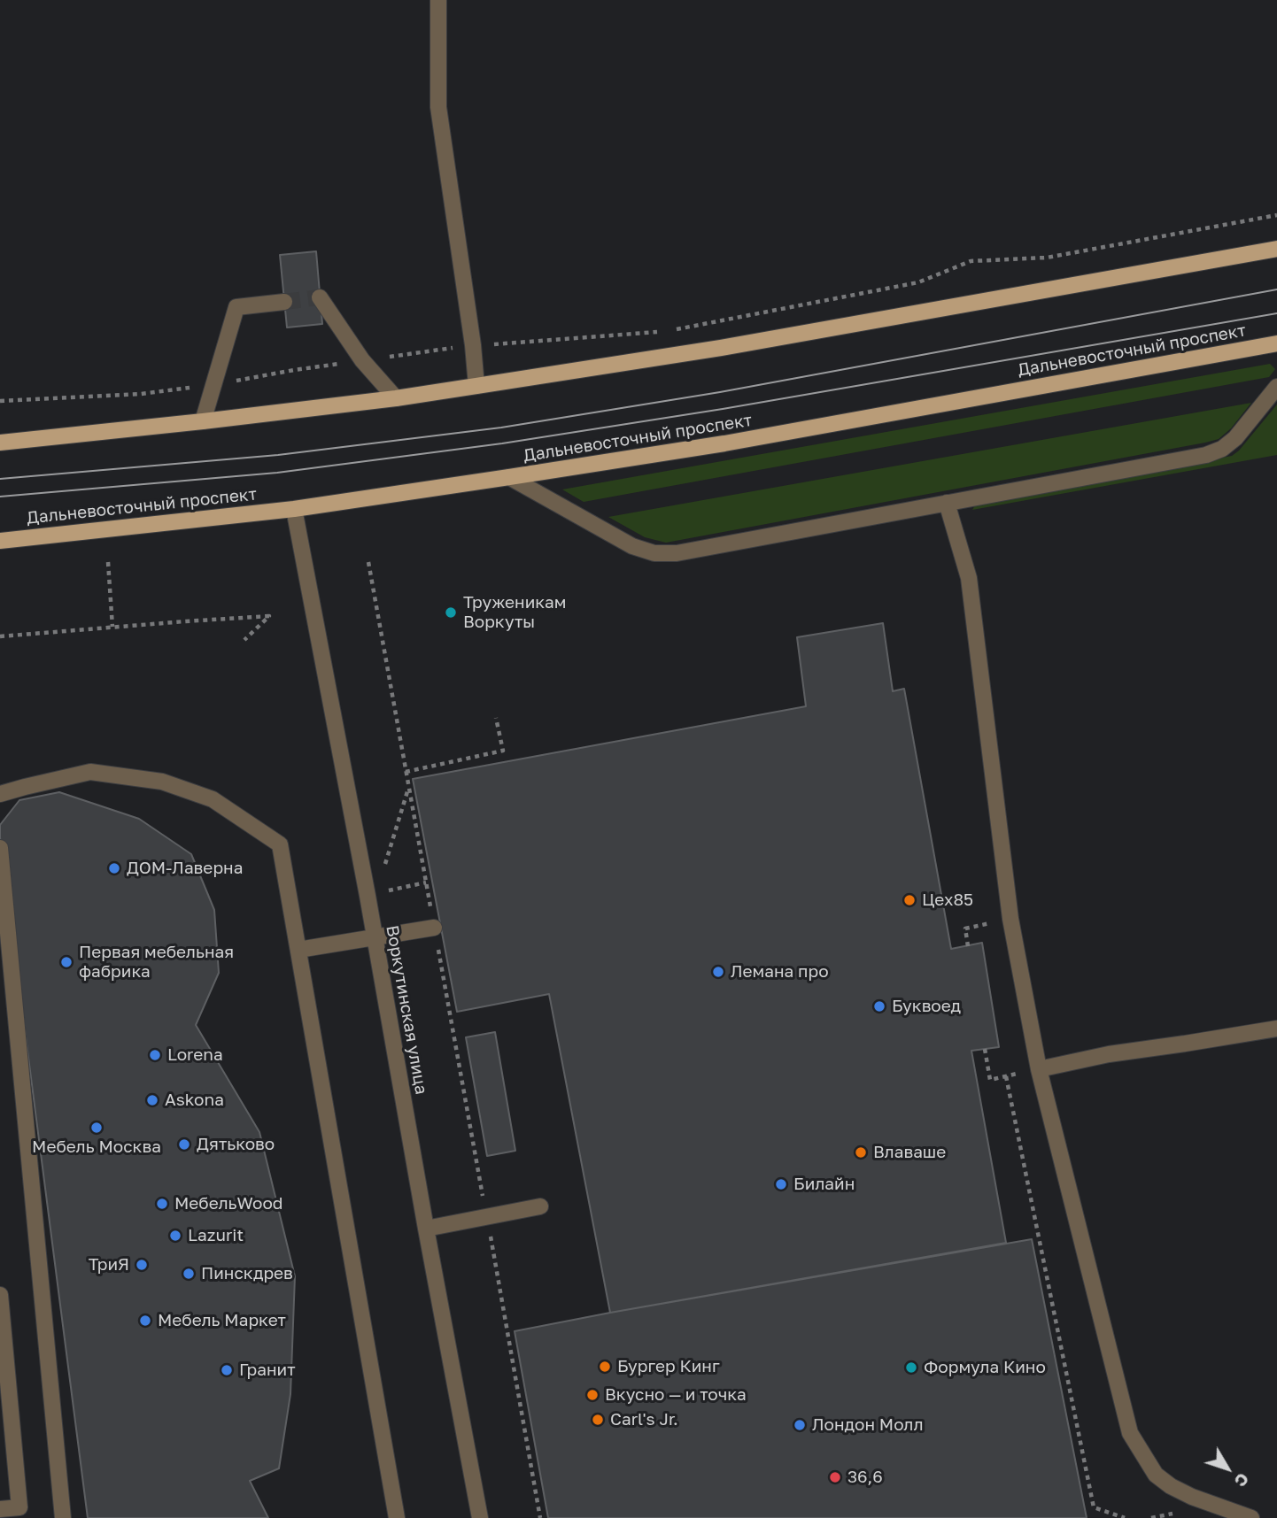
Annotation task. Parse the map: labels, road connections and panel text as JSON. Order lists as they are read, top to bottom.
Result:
{
  "streets": {
    "main road": ["Дальневосточный проспект"],
    "street": ["Воркутинская улица"]
  },
  "crossings": [
    ["Дальневосточный проспект", "Воркутинская улица"]
  ],
  "places": [
    "Труженикам Воркуты",
    "ДОМ-Лаверна",
    "Цех85",
    "Первая мебельная фабрика",
    "Лемана про",
    "Буквоед",
    "Lorena",
    "Askona",
    "Мебель Москва",
    "Дятьково",
    "Влаваше",
    "Билайн",
    "МебельWood",
    "Lazurit",
    "ТриЯ",
    "Пинскдрев",
    "Мебель Маркет",
    "Бургер Кинг",
    "Формула Кино",
    "Гранит",
    "Вкусно — и точка",
    "Carl's Jr.",
    "Лондон Молл",
    "36,6"
  ],
  "north": "bottom right"
}
